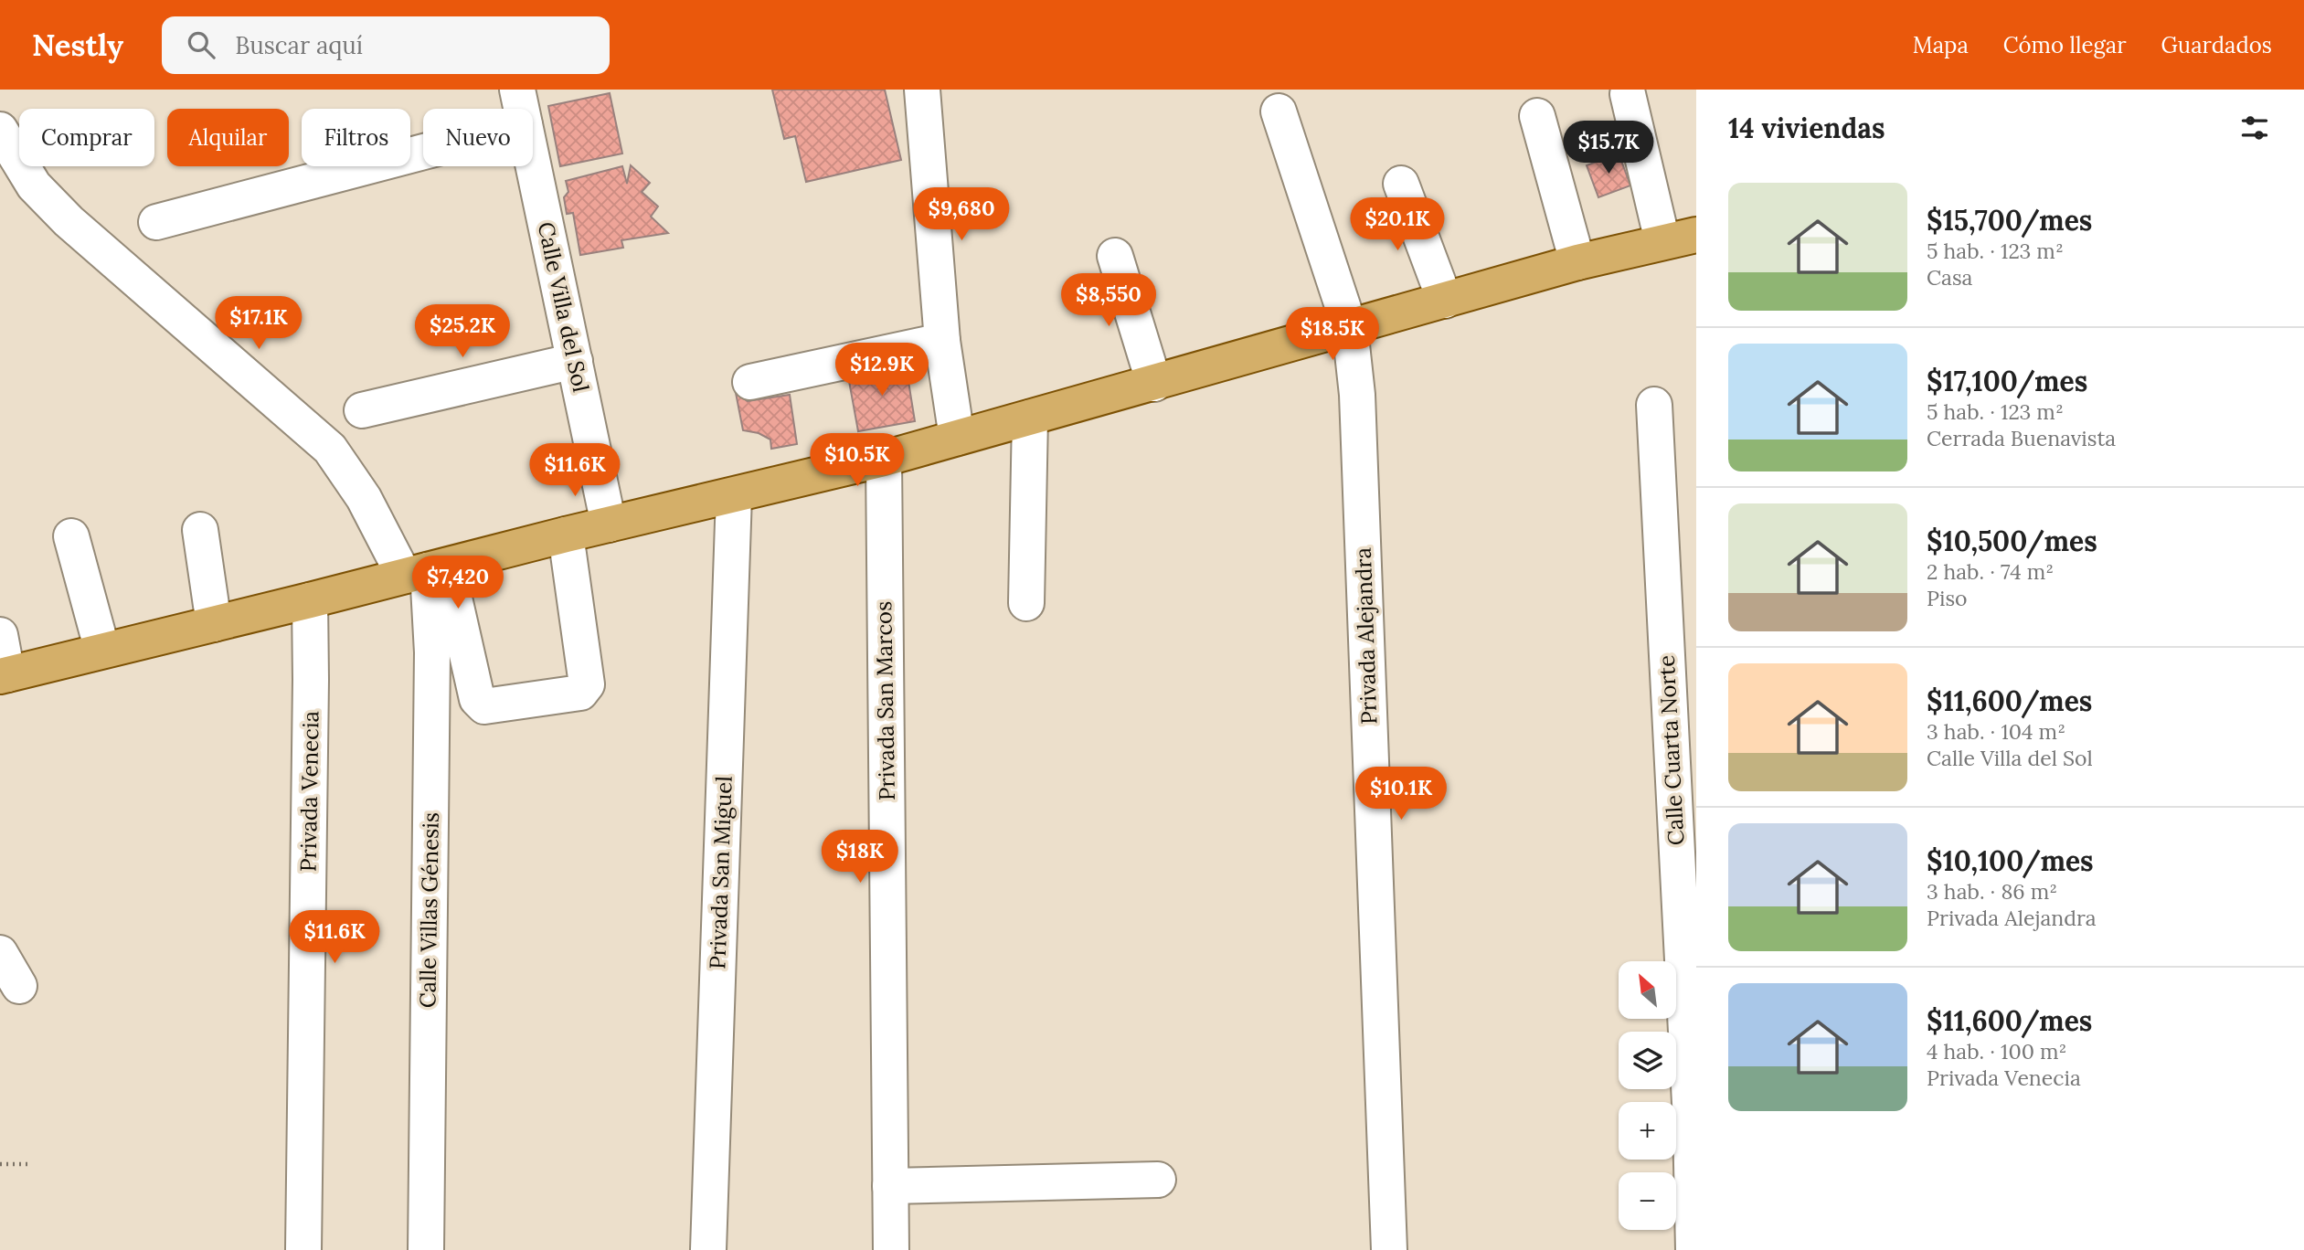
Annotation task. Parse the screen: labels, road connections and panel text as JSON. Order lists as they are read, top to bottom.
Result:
{
  "streets": {
    "street": [
      "Calle Villa del Sol",
      "Privada Alejandra",
      "Privada San Marcos",
      "Calle Cuarta Norte",
      "Privada Venecia",
      "Privada San Miguel",
      "Calle Villas Génesis"
    ]
  },
  "north": "top left",
  "page": {
    "header": "Nestly",
    "search": "Buscar aquí",
    "nav": ["Mapa", "Cómo llegar", "Guardados"],
    "heading": "14 viviendas",
    "chip": [
      "Comprar",
      "Alquilar",
      "Filtros",
      "Nuevo"
    ],
    "price": [
      "$15.7K",
      "$9,680",
      "$20.1K",
      "$8,550",
      "$17.1K",
      "$25.2K",
      "$18.5K",
      "$12.9K",
      "$10.5K",
      "$11.6K",
      "$7,420",
      "$10.1K",
      "$18K",
      "$11.6K"
    ],
    "list": [
      {
        "name": "$15,700/mes",
        "note": "5 hab. · 123 m² · Casa"
      },
      {
        "name": "$17,100/mes",
        "note": "5 hab. · 123 m² · Cerrada Buenavista"
      },
      {
        "name": "$10,500/mes",
        "note": "2 hab. · 74 m² · Piso"
      },
      {
        "name": "$11,600/mes",
        "note": "3 hab. · 104 m² · Calle Villa del Sol"
      },
      {
        "name": "$10,100/mes",
        "note": "3 hab. · 86 m² · Privada Alejandra"
      },
      {
        "name": "$11,600/mes",
        "note": "4 hab. · 100 m² · Privada Venecia"
      }
    ],
    "map_buttons": ["+", "−"]
  }
}
